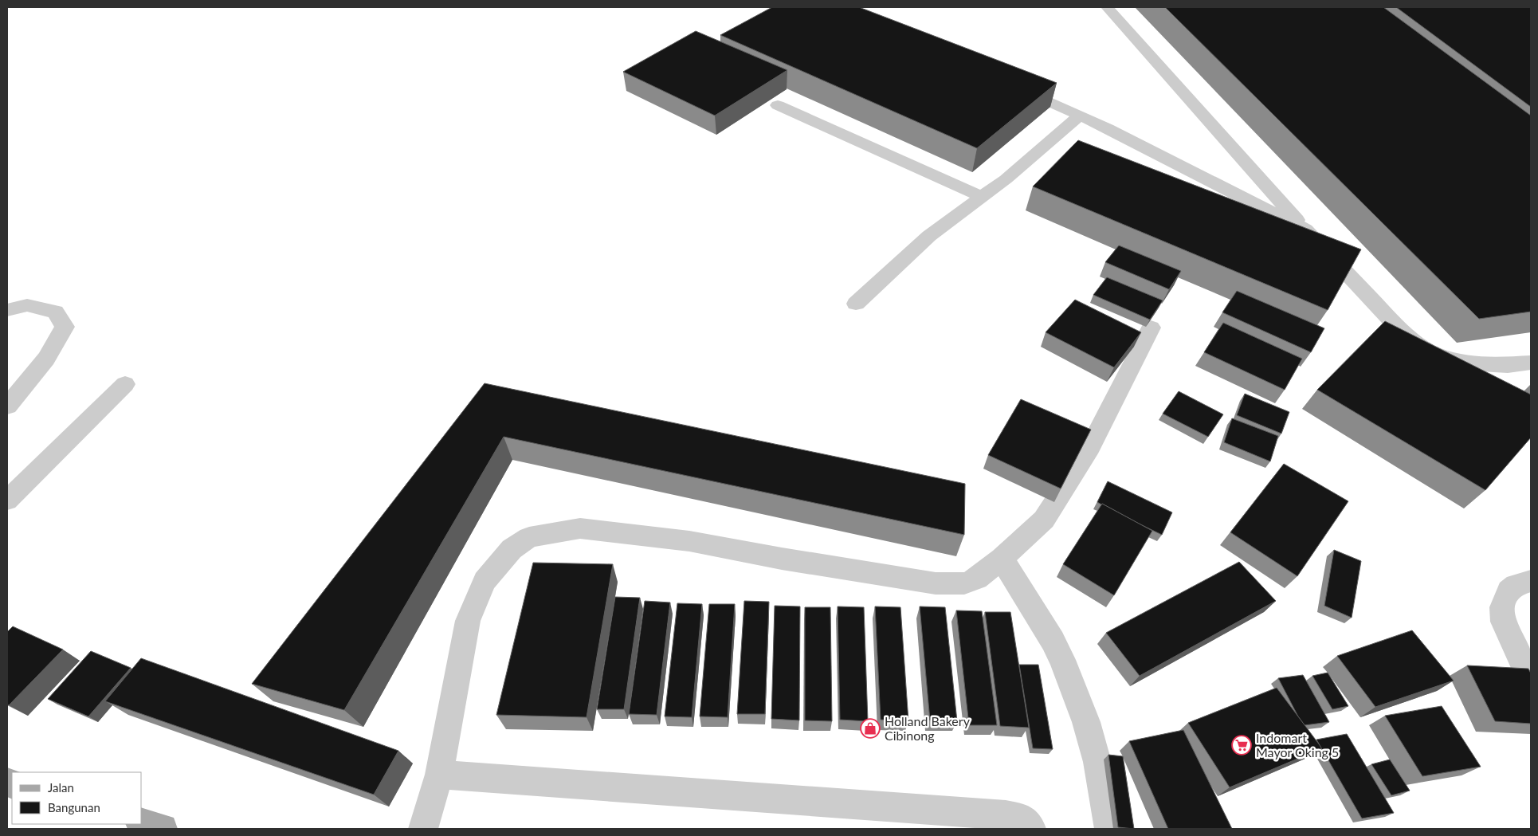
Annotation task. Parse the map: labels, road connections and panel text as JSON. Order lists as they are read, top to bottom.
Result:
{
  "places": {
    "shop": ["Holland Bakery Cibinong"],
    "supermarket": ["Indomart Mayor Oking 5"]
  },
  "legend": ["Jalan", "Bangunan"]
}
